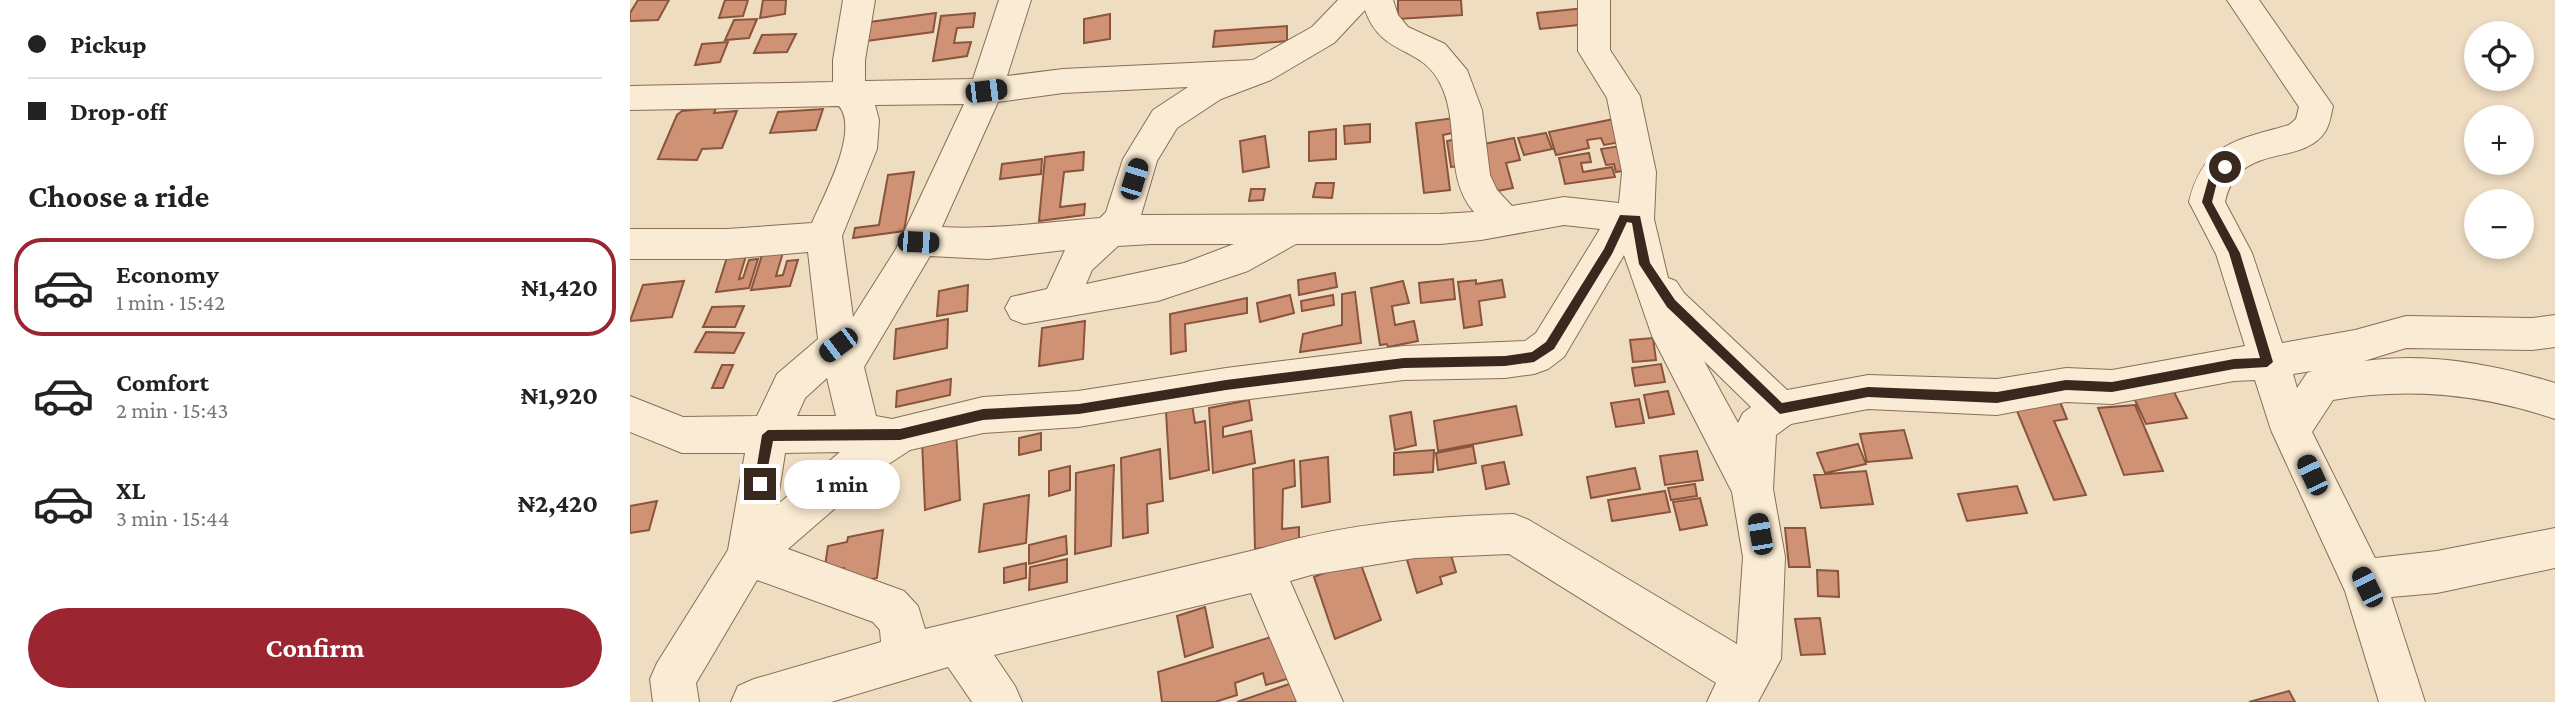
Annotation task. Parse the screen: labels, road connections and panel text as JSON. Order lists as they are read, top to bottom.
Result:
{
  "page": {
    "banner": ["Pickup", "Drop-off"],
    "map_buttons": ["+", "−"],
    "heading": "Choose a ride",
    "list": [
      {
        "name": "Economy",
        "note": "1 min · 15:42",
        "value": "₦1,420"
      },
      {
        "name": "Comfort",
        "note": "2 min · 15:43",
        "value": "₦1,920"
      },
      {
        "name": "XL",
        "note": "3 min · 15:44",
        "value": "₦2,420"
      }
    ],
    "bubble": "1 min",
    "buttons": "Confirm"
  }
}
